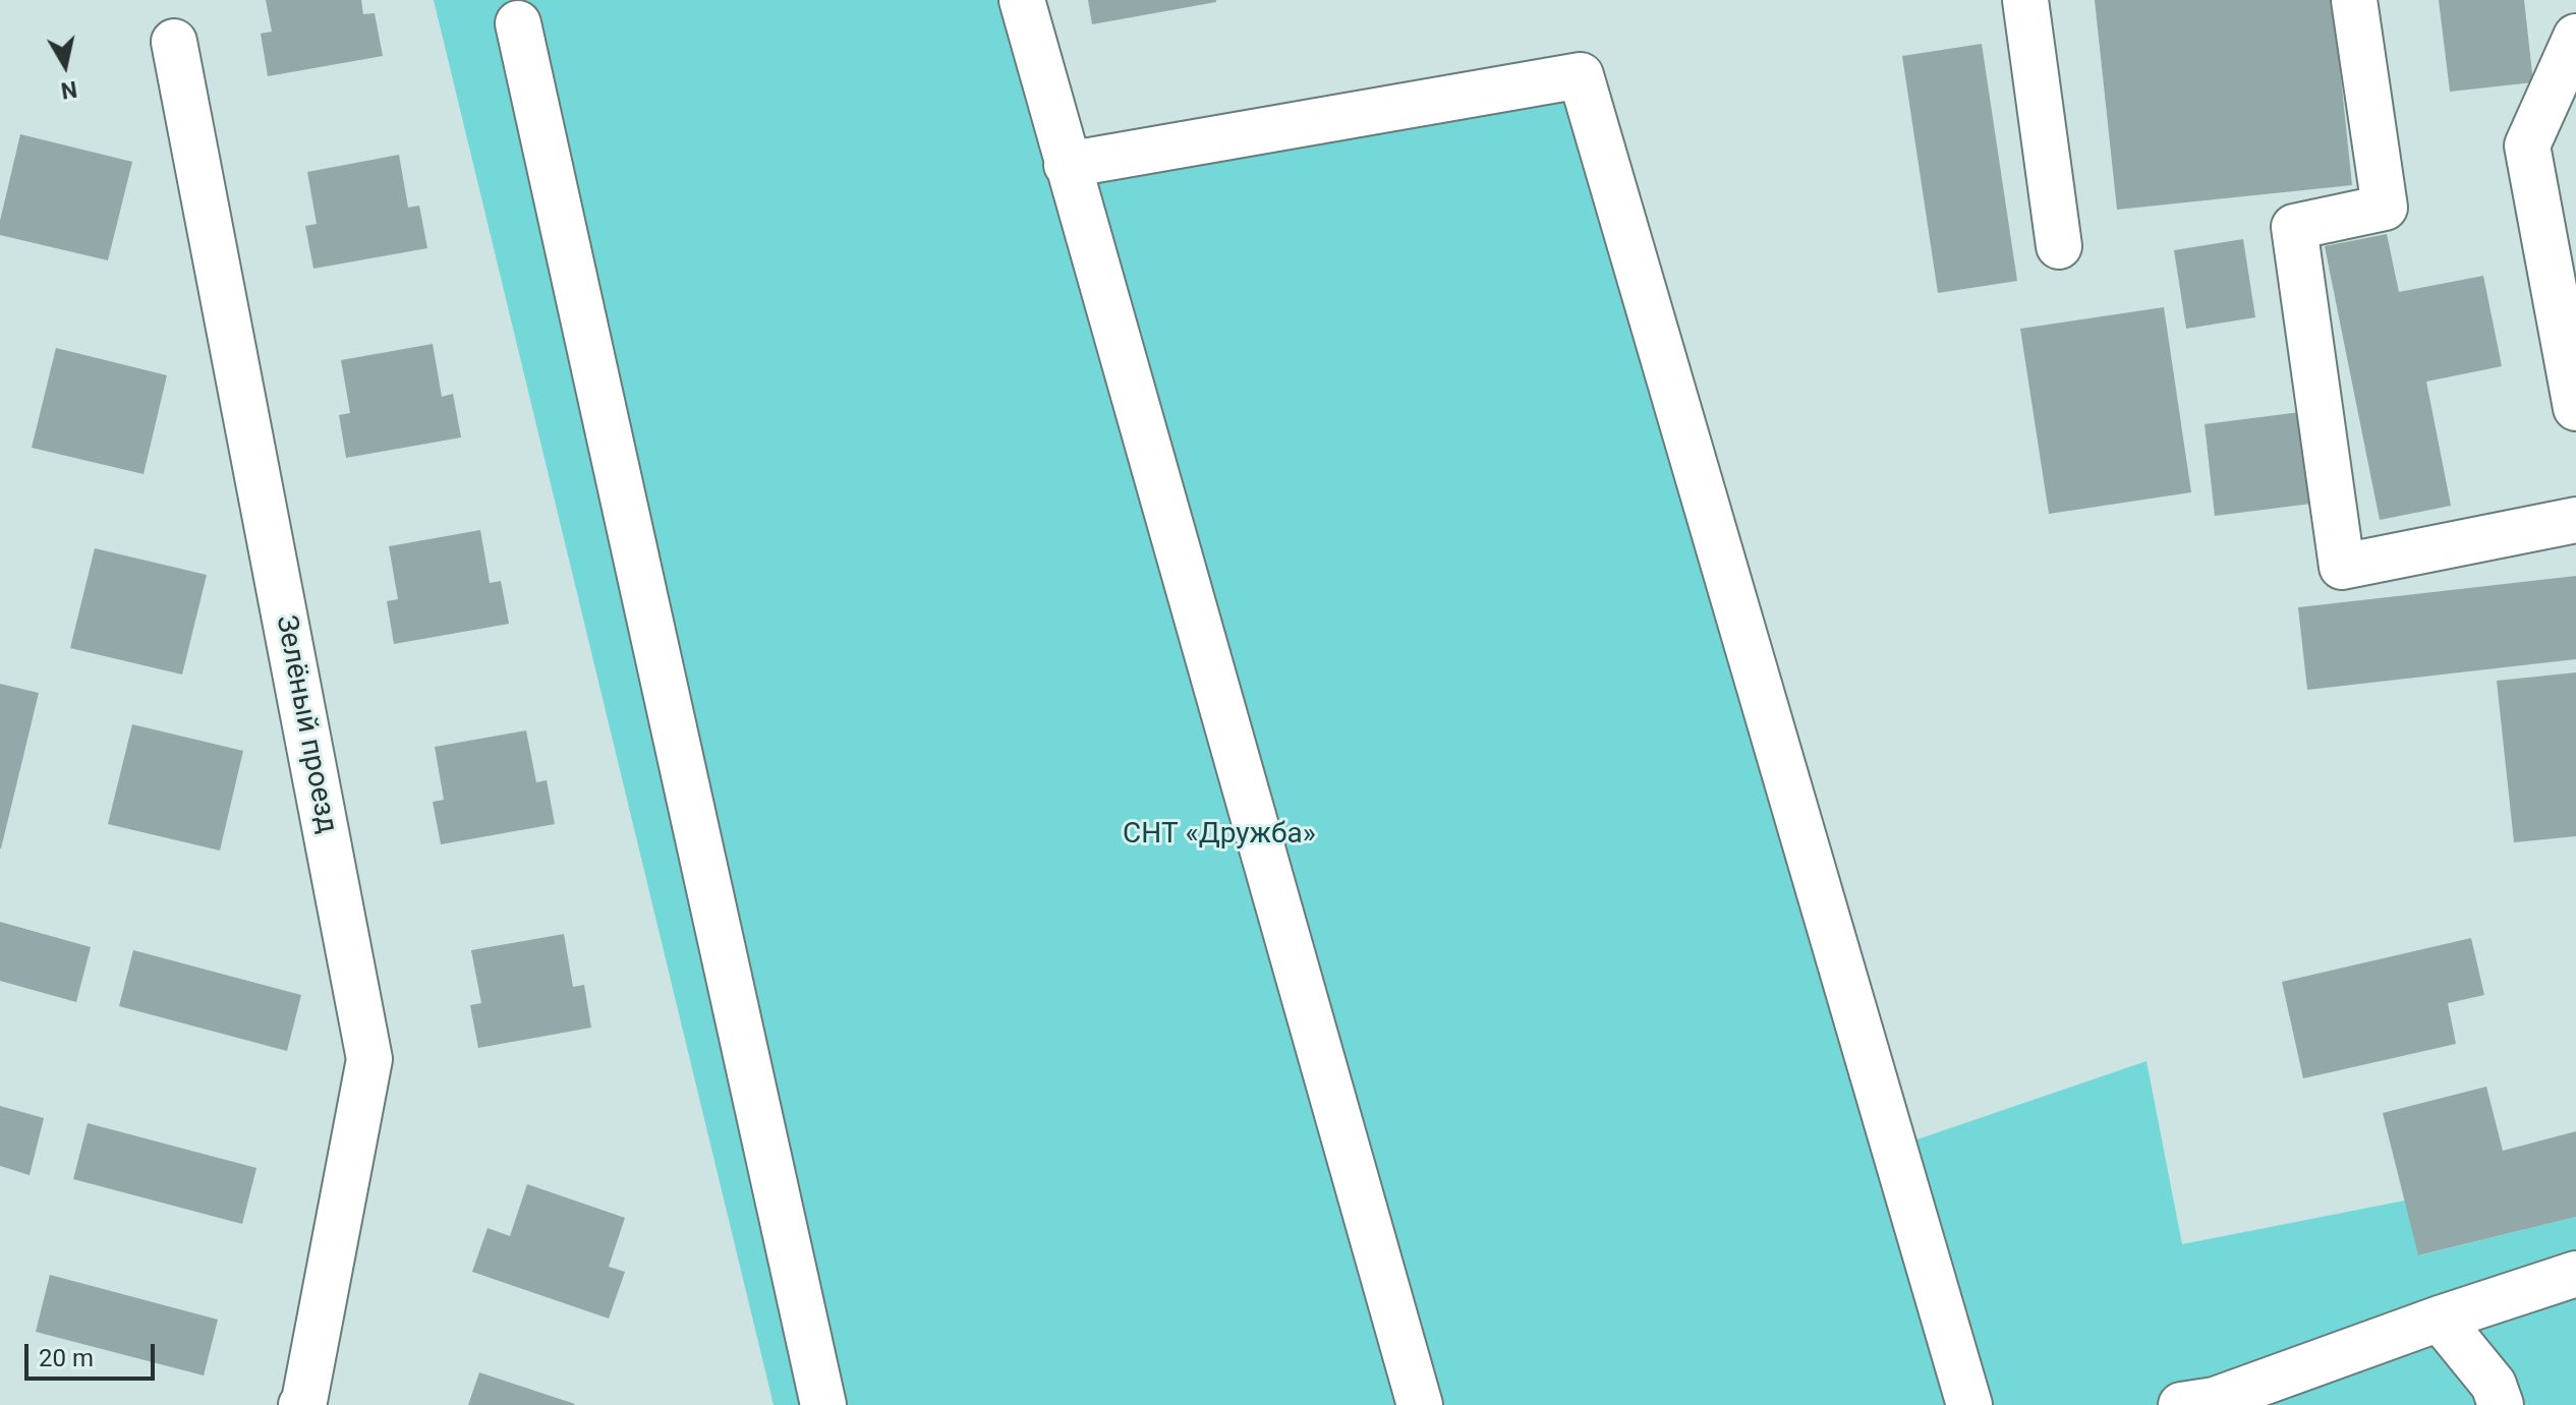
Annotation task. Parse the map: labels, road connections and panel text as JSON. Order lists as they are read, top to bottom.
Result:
{
  "streets": {
    "street": ["Зелёный проезд"]
  },
  "parks": ["СНТ «Дружба»"],
  "scale_bar": "20 m",
  "north": "bottom"
}
